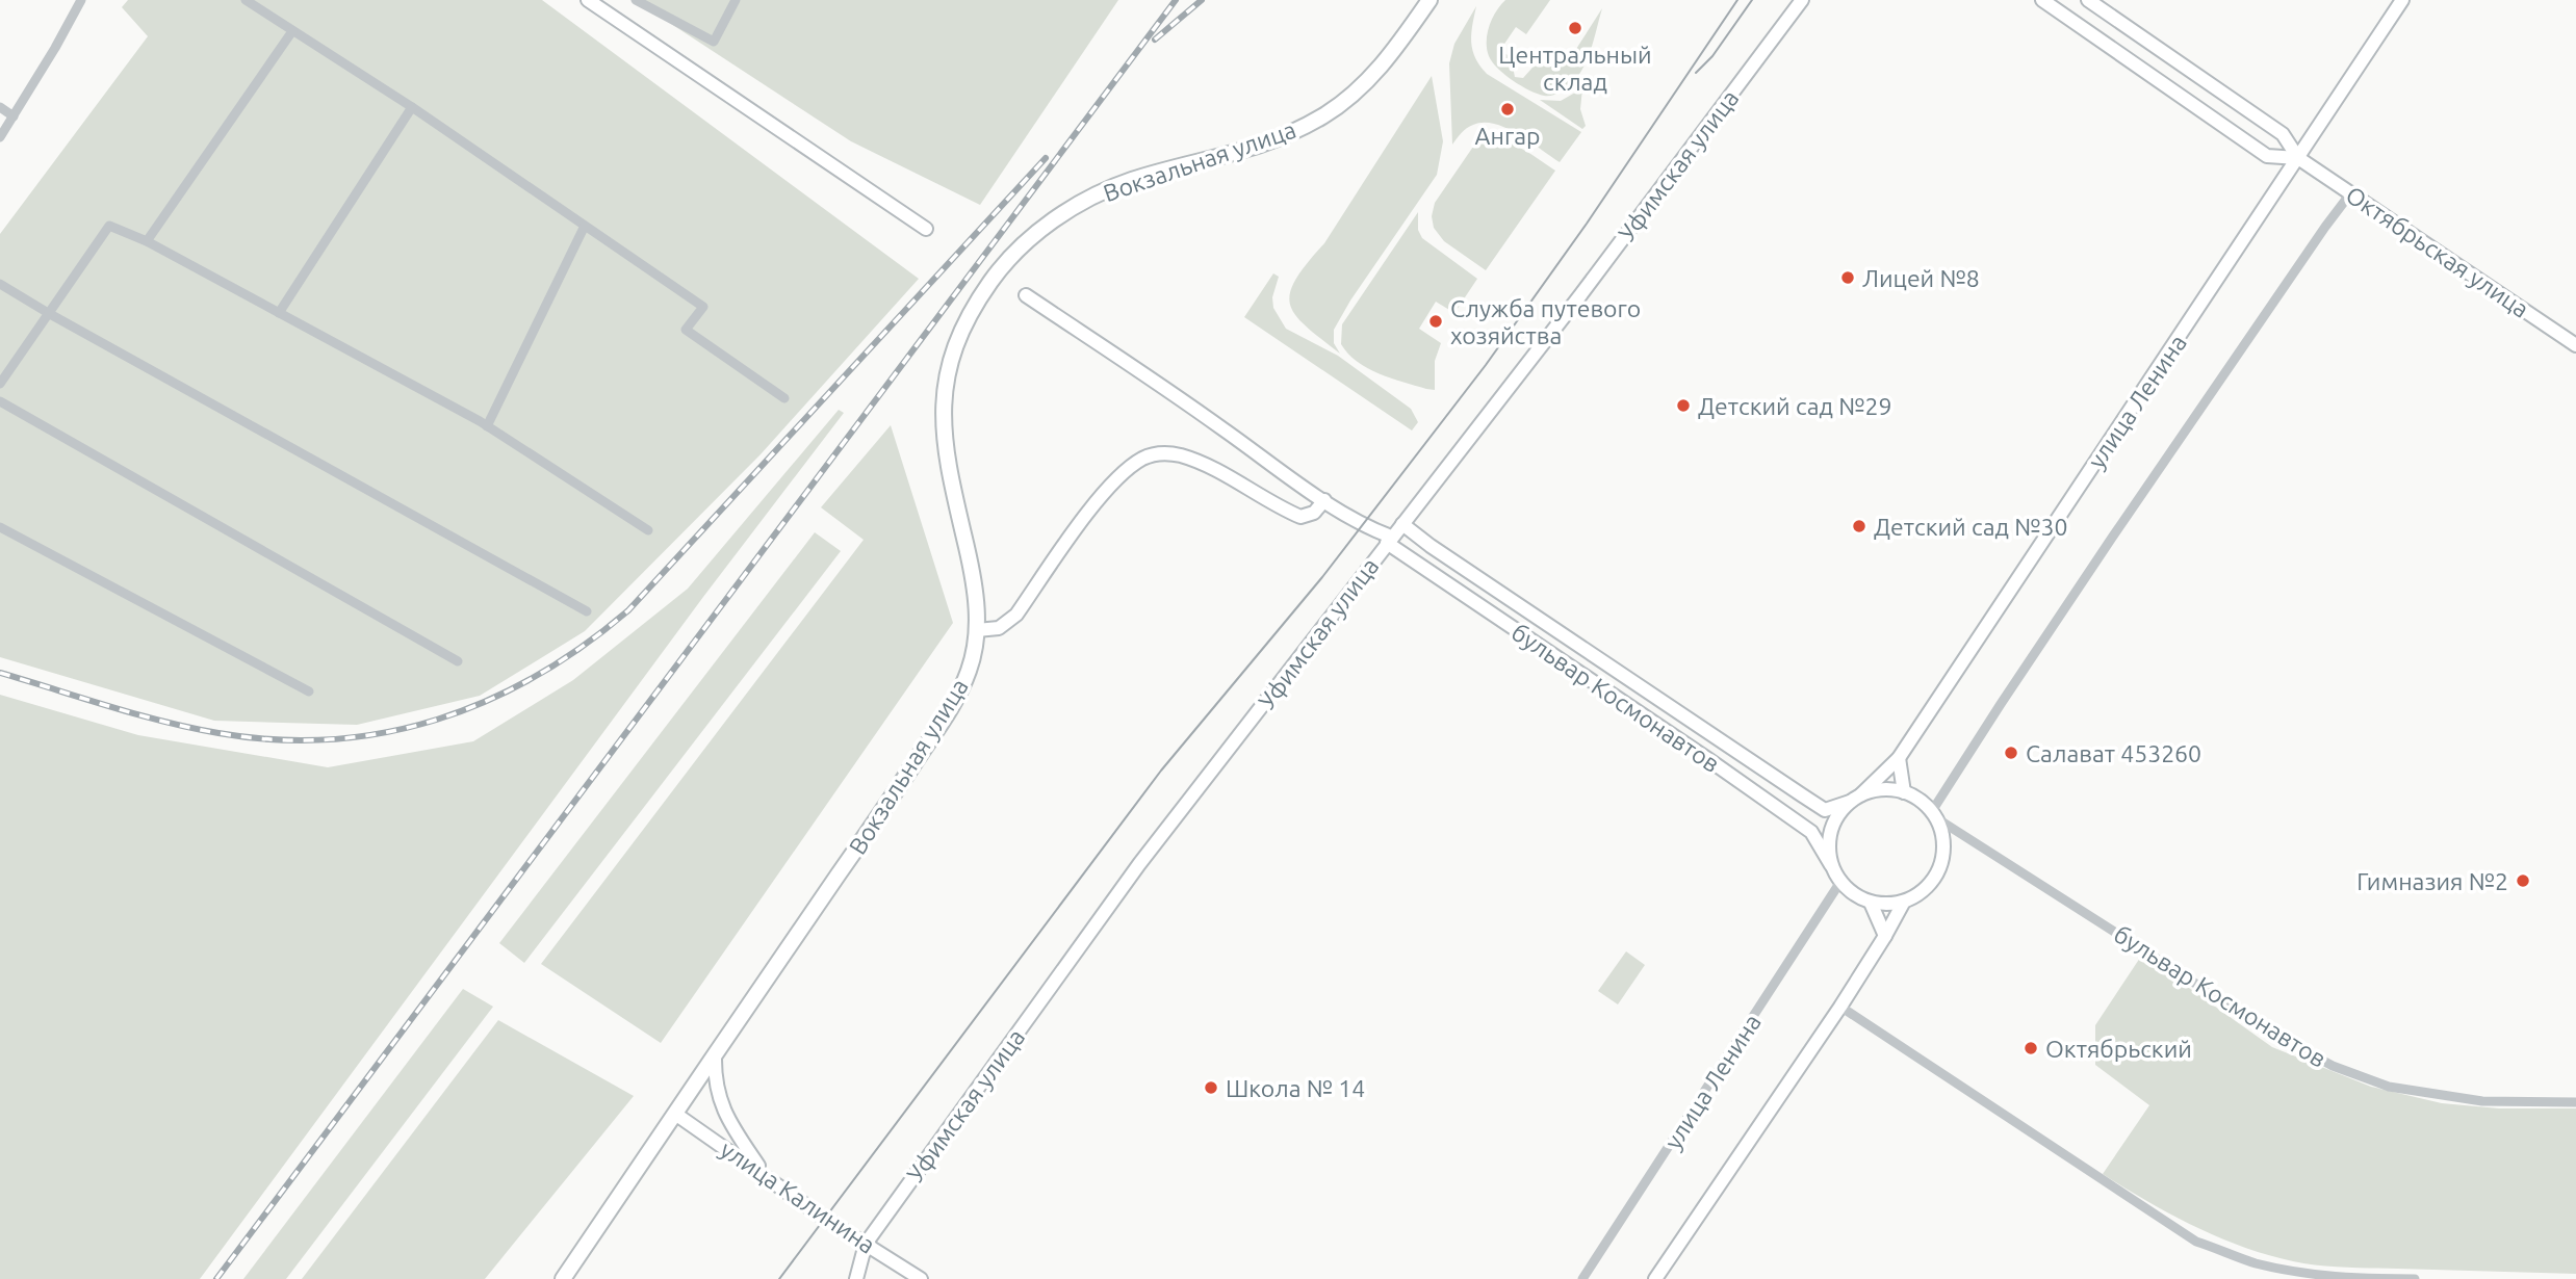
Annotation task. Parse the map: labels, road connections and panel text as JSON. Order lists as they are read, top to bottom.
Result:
{
  "streets": {
    "main road": ["Вокзальная улица"],
    "street": [
      "Уфимская улица",
      "Октябрьская улица",
      "улица Ленина",
      "бульвар Космонавтов",
      "улица Калинина"
    ]
  },
  "crossings": [
    ["Вокзальная улица", "улица Калинина"],
    ["Уфимская улица", "бульвар Космонавтов"],
    ["Уфимская улица", "улица Калинина"],
    ["Октябрьская улица", "улица Ленина"],
    ["улица Ленина", "бульвар Космонавтов"]
  ],
  "places": [
    "Центральный склад",
    "Ангар",
    "Лицей №8",
    "Служба путевого хозяйства",
    "Детский сад №29",
    "Детский сад №30",
    "Салават 453260",
    "Гимназия №2",
    "Октябрьский",
    "Школа № 14"
  ]
}
